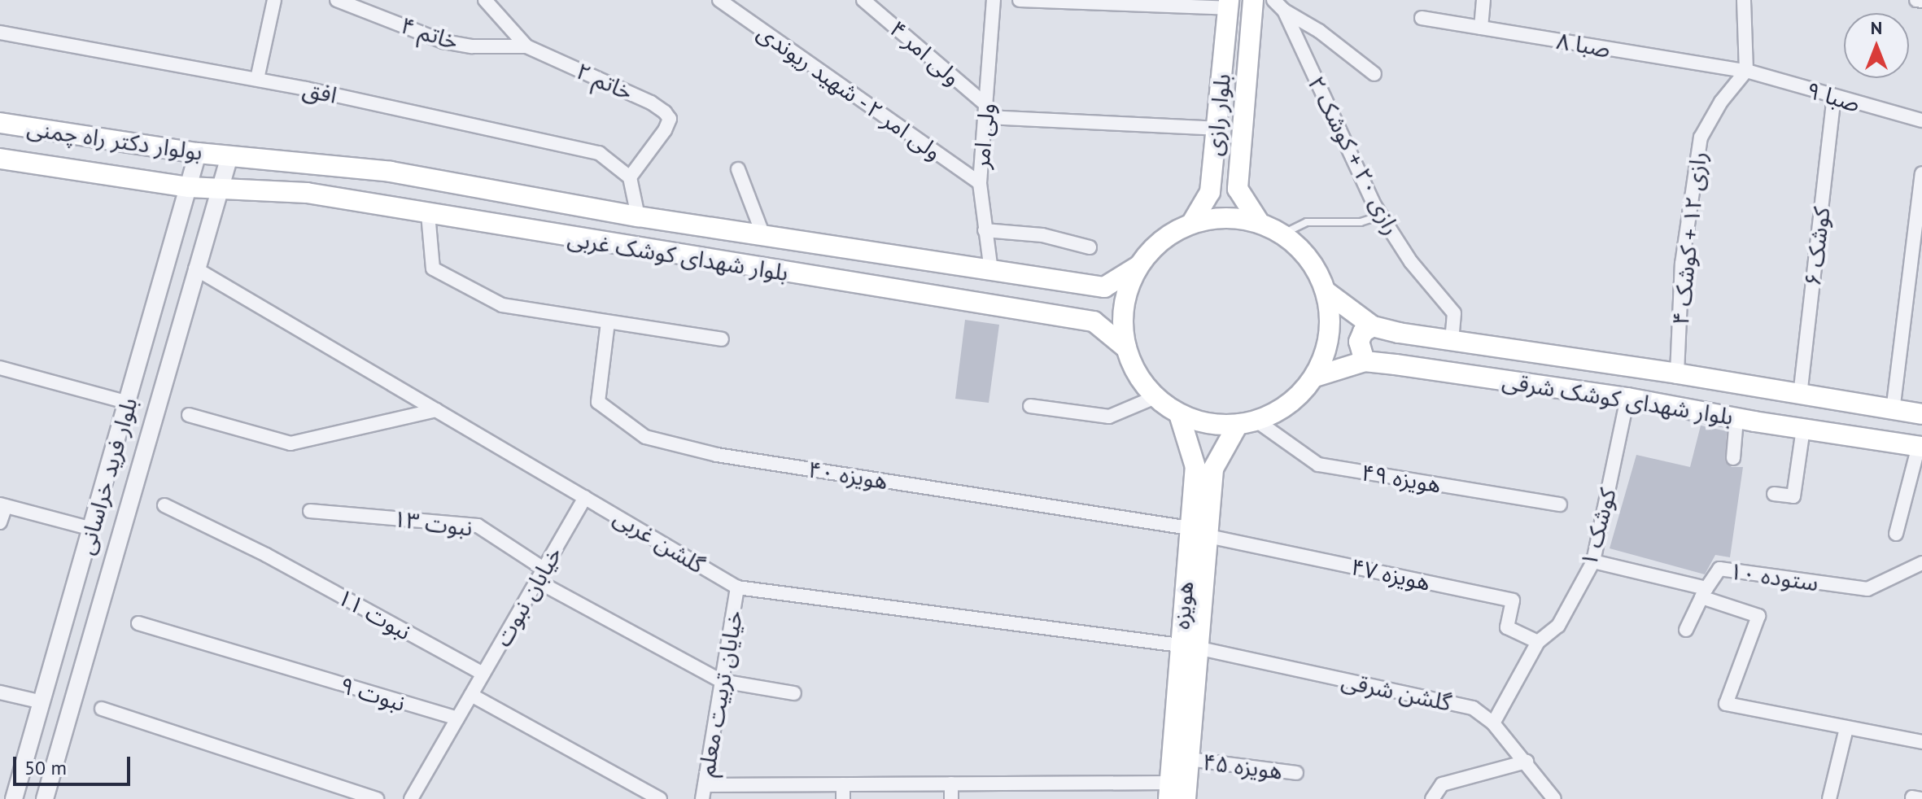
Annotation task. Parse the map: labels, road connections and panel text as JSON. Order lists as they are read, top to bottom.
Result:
{
  "streets": {
    "main road": [
      "بلوار رازی",
      "بولوار دکتر راه چمنی",
      "بلوار شهدای کوشک غربی",
      "بلوار شهدای کوشک شرقی",
      "هویزه"
    ],
    "street": [
      "خاتم ۴",
      "صبا ۸",
      "ولی امر ۴",
      "خاتم ۲",
      "افق",
      "ولی امر ۲ - شهید ریوندی",
      "صبا ۹",
      "ولی امر",
      "رازی ۲۰ + کوشک ۲",
      "رازی ۱۲ + کوشک ۴",
      "کوشک ۶",
      "هویزه ۴۰",
      "بلوار فرید خراسانی",
      "هویزه ۴۹",
      "نبوت ۱۳",
      "کوشک ۱",
      "گلشن غربی",
      "هویزه ۴۷",
      "ستوده ۱۰",
      "خیابان نبوت",
      "نبوت ۱۱",
      "گلشن شرقی",
      "خیایان تربیت معلم",
      "نبوت ۹",
      "هویزه ۴۵"
    ]
  },
  "crossings": [
    ["خاتم ۴", "خاتم ۲"],
    ["صبا ۸", "صبا ۹"],
    ["صبا ۸", "رازی ۱۲ + کوشک ۴"],
    ["ولی امر ۴", "ولی امر"],
    ["خاتم ۲", "افق"],
    ["ولی امر ۲ - شهید ریوندی", "ولی امر"],
    ["صبا ۹", "رازی ۱۲ + کوشک ۴"],
    ["صبا ۹", "کوشک ۶"],
    ["بلوار رازی", "بلوار شهدای کوشک غربی"],
    ["بلوار رازی", "بلوار شهدای کوشک شرقی"],
    ["بلوار رازی", "هویزه ۴۹"],
    ["بلوار رازی", "هویزه"],
    ["ولی امر", "بلوار شهدای کوشک غربی"],
    ["بولوار دکتر راه چمنی", "بلوار شهدای کوشک غربی"],
    ["بولوار دکتر راه چمنی", "بلوار فرید خراسانی"],
    ["رازی ۲۰ + کوشک ۲", "بلوار شهدای کوشک شرقی"],
    ["رازی ۱۲ + کوشک ۴", "بلوار شهدای کوشک شرقی"],
    ["کوشک ۶", "بلوار شهدای کوشک شرقی"],
    ["بلوار شهدای کوشک غربی", "بلوار شهدای کوشک شرقی"],
    ["بلوار شهدای کوشک غربی", "بلوار فرید خراسانی"],
    ["بلوار شهدای کوشک غربی", "هویزه ۴۹"],
    ["بلوار شهدای کوشک غربی", "هویزه"],
    ["بلوار شهدای کوشک شرقی", "هویزه ۴۹"],
    ["بلوار شهدای کوشک شرقی", "کوشک ۱"],
    ["بلوار شهدای کوشک شرقی", "هویزه"],
    ["هویزه ۴۰", "هویزه"],
    ["بلوار فرید خراسانی", "گلشن غربی"],
    ["هویزه ۴۹", "هویزه"],
    ["نبوت ۱۳", "خیابان نبوت"],
    ["نبوت ۱۳", "خیایان تربیت معلم"],
    ["کوشک ۱", "هویزه ۴۷"],
    ["کوشک ۱", "ستوده ۱۰"],
    ["کوشک ۱", "گلشن شرقی"],
    ["گلشن غربی", "خیابان نبوت"],
    ["گلشن غربی", "هویزه"],
    ["گلشن غربی", "خیایان تربیت معلم"],
    ["هویزه ۴۷", "هویزه"],
    ["خیابان نبوت", "نبوت ۱۱"],
    ["خیابان نبوت", "نبوت ۹"],
    ["هویزه", "گلشن شرقی"],
    ["هویزه", "هویزه ۴۵"]
  ],
  "scale_bar": "50 m",
  "north": "top"
}
